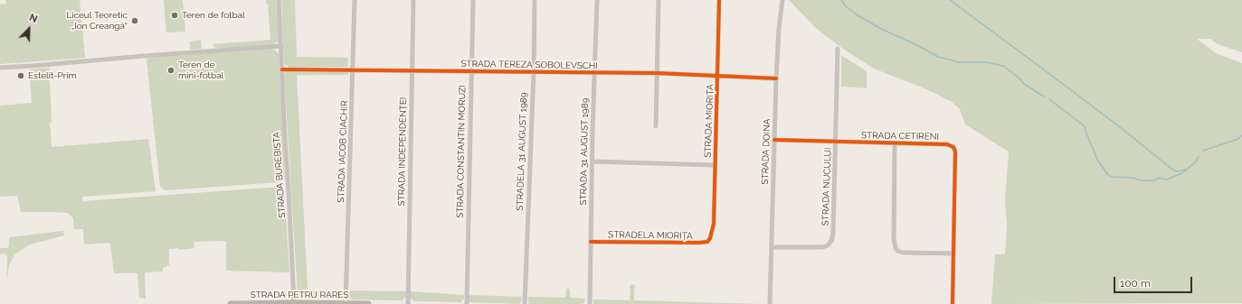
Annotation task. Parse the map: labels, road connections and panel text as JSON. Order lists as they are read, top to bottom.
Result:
{
  "streets": {
    "main road": ["STRADA PETRU RAREȘ"],
    "street": [
      "STRADA TEREZA SOBOLEVSCHI",
      "STRADA MIORIȚA",
      "STRADA CETIRENI",
      "STRADA IACOB CIACHIR",
      "STRADA INDEPENDENȚEI",
      "STRADA CONSTANTIN MORUZI",
      "STRADELA 31 AUGUST 1989",
      "STRADA 31 AUGUST 1989",
      "STRADA DOINA",
      "STRADA BUREBISTA",
      "STRADA NUCULUI",
      "STRADELA MIORIȚA"
    ]
  },
  "crossings": [
    ["STRADA TEREZA SOBOLEVSCHI", "STRADA MIORIȚA"],
    ["STRADA TEREZA SOBOLEVSCHI", "STRADA IACOB CIACHIR"],
    ["STRADA TEREZA SOBOLEVSCHI", "STRADA INDEPENDENȚEI"],
    ["STRADA TEREZA SOBOLEVSCHI", "STRADA CONSTANTIN MORUZI"],
    ["STRADA TEREZA SOBOLEVSCHI", "STRADELA 31 AUGUST 1989"],
    ["STRADA TEREZA SOBOLEVSCHI", "STRADA 31 AUGUST 1989"],
    ["STRADA TEREZA SOBOLEVSCHI", "STRADA DOINA"],
    ["STRADA TEREZA SOBOLEVSCHI", "STRADA BUREBISTA"],
    ["STRADA MIORIȚA", "STRADELA MIORIȚA"],
    ["STRADA CETIRENI", "STRADA DOINA"],
    ["STRADA CETIRENI", "STRADA NUCULUI"],
    ["STRADA IACOB CIACHIR", "STRADA PETRU RAREȘ"],
    ["STRADA 31 AUGUST 1989", "STRADELA MIORIȚA"],
    ["STRADA DOINA", "STRADA NUCULUI"],
    ["STRADA BUREBISTA", "STRADA PETRU RAREȘ"]
  ],
  "places": [
    "Teren de fotbal",
    "Liceul Teoretic „Ion Creangă“",
    "Teren de mini-fotbal",
    "Estelit-Prim"
  ],
  "scale_bar": "100 m",
  "north": "top right"
}
